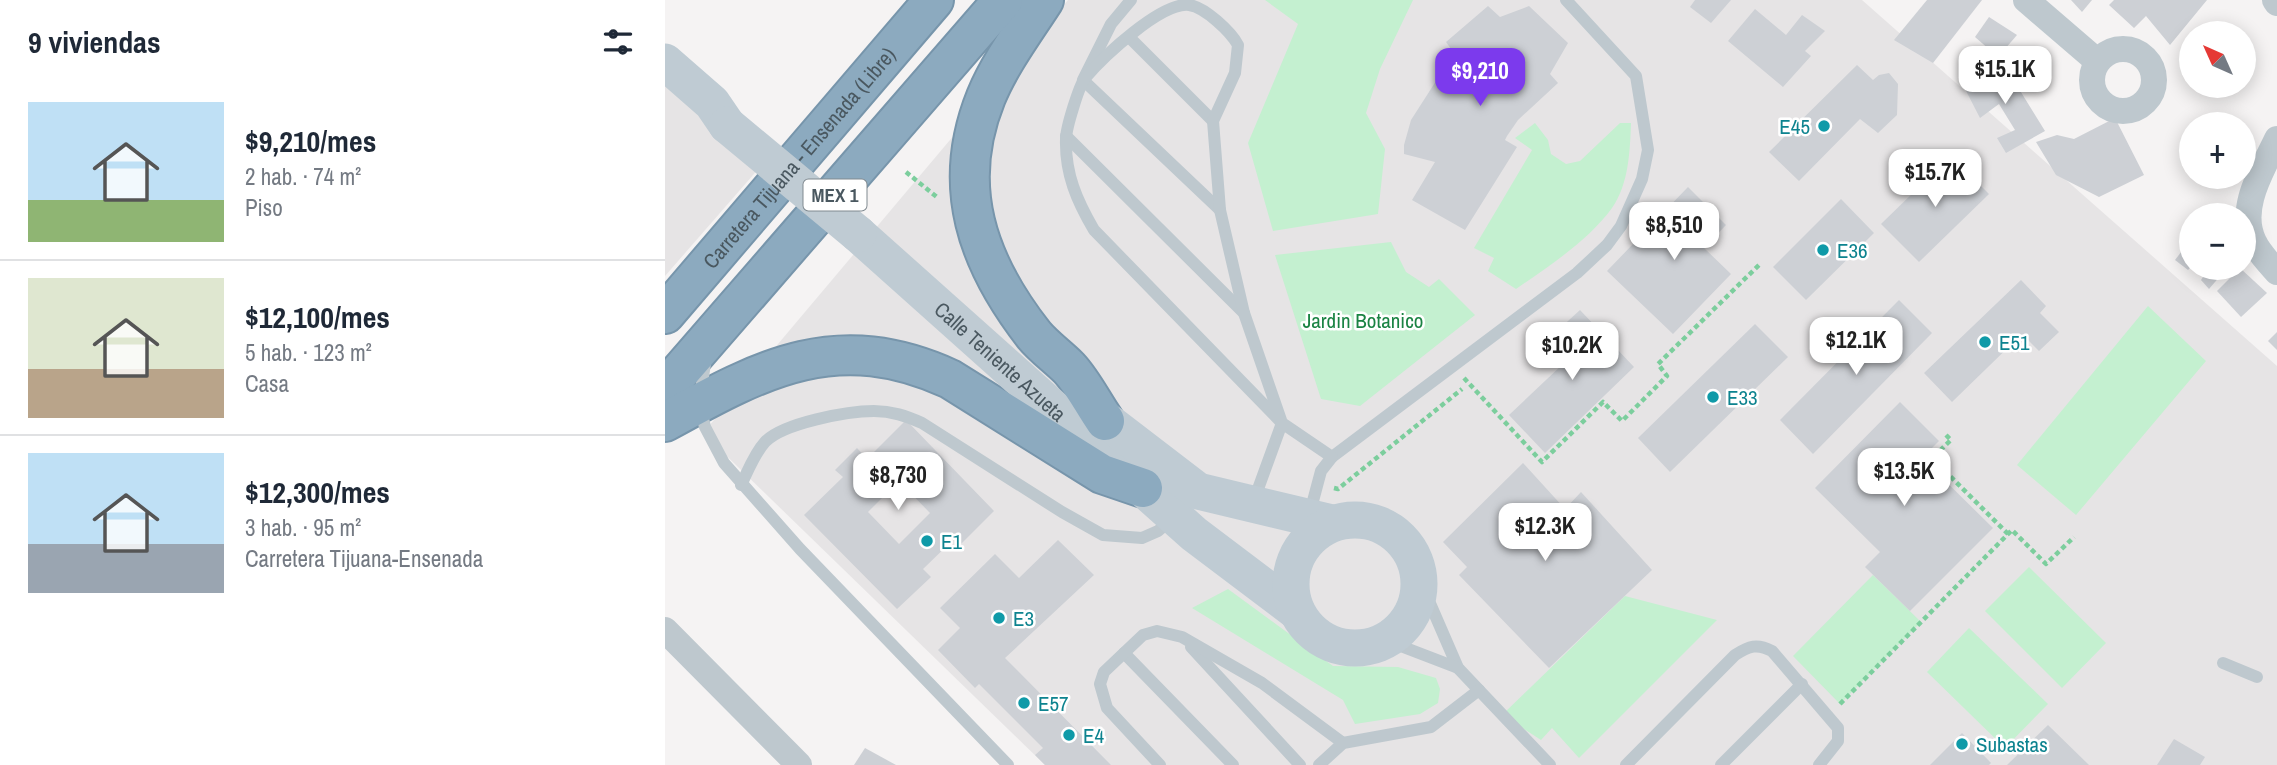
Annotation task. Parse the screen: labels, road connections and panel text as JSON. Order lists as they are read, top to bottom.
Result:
{
  "streets": {
    "highway": ["Carretera Tijuana - Ensenada (Libre)", "MEX 1"],
    "street": ["Calle Teniente Azueta"]
  },
  "parks": ["Jardin Botanico"],
  "places": [
    "E45",
    "E36",
    "E51",
    "E33",
    "E1",
    "E3",
    "E57",
    "E4",
    "Subastas"
  ],
  "north": "top left",
  "page": {
    "heading": "9 viviendas",
    "map_buttons": ["+", "−"],
    "price": [
      "$15.1K",
      "$9,210",
      "$15.7K",
      "$8,510",
      "$12.1K",
      "$10.2K",
      "$13.5K",
      "$8,730",
      "$12.3K"
    ],
    "list": [
      {
        "name": "$9,210/mes",
        "note": "2 hab. · 74 m² · Piso"
      },
      {
        "name": "$12,100/mes",
        "note": "5 hab. · 123 m² · Casa"
      },
      {
        "name": "$12,300/mes",
        "note": "3 hab. · 95 m² · Carretera Tijuana-Ensenada"
      }
    ]
  }
}
